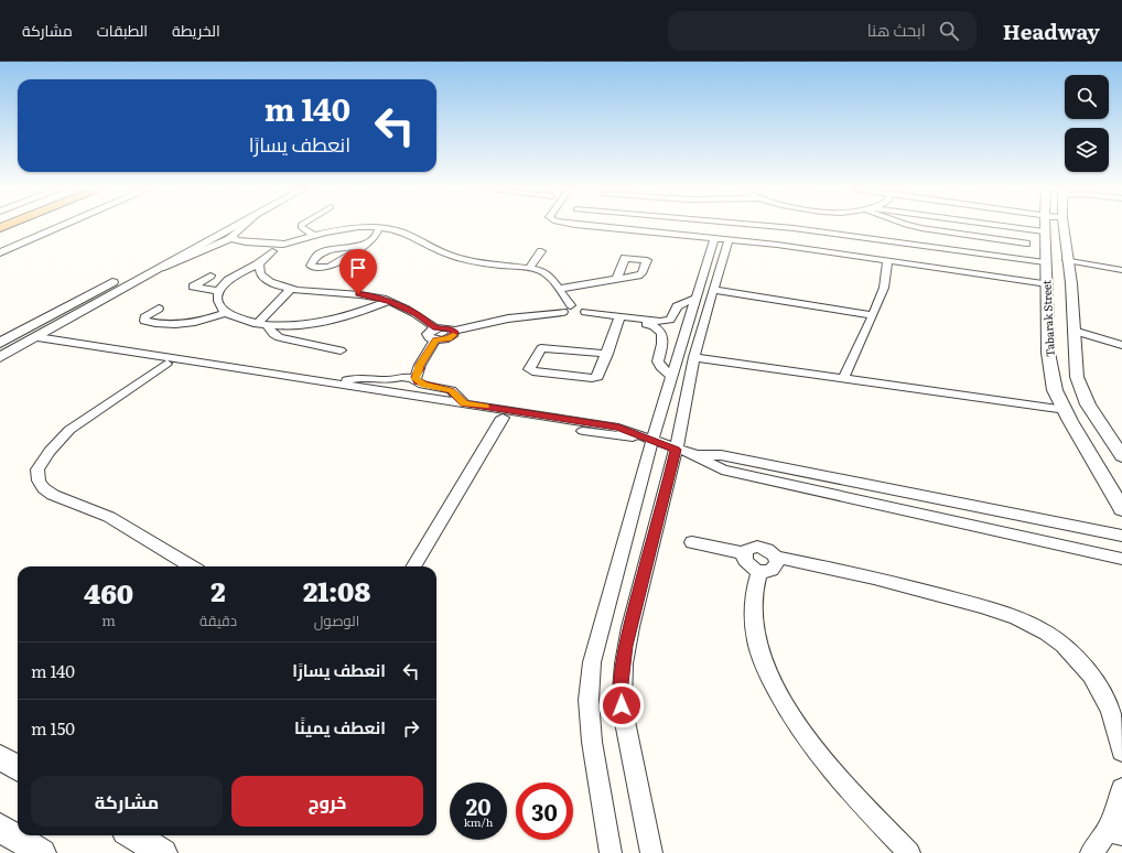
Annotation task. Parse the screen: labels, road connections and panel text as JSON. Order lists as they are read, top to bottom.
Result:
{
  "streets": {
    "street": ["Tabarak Street"]
  },
  "page": {
    "header": "Headway",
    "search": "ابحث هنا",
    "nav": ["الخريطة", "الطبقات", "مشاركة"],
    "turn": ["140 m", "انعطف يسارًا"],
    "eta": [
      "21:08",
      "الوصول",
      "2",
      "دقيقة",
      "460",
      "m"
    ],
    "list": [
      {
        "name": "انعطف يسارًا",
        "value": "140 m"
      },
      {
        "name": "انعطف يمينًا",
        "value": "150 m"
      }
    ],
    "buttons": ["خروج", "مشاركة"],
    "speed": "20 km/h",
    "limit": "30"
  }
}
